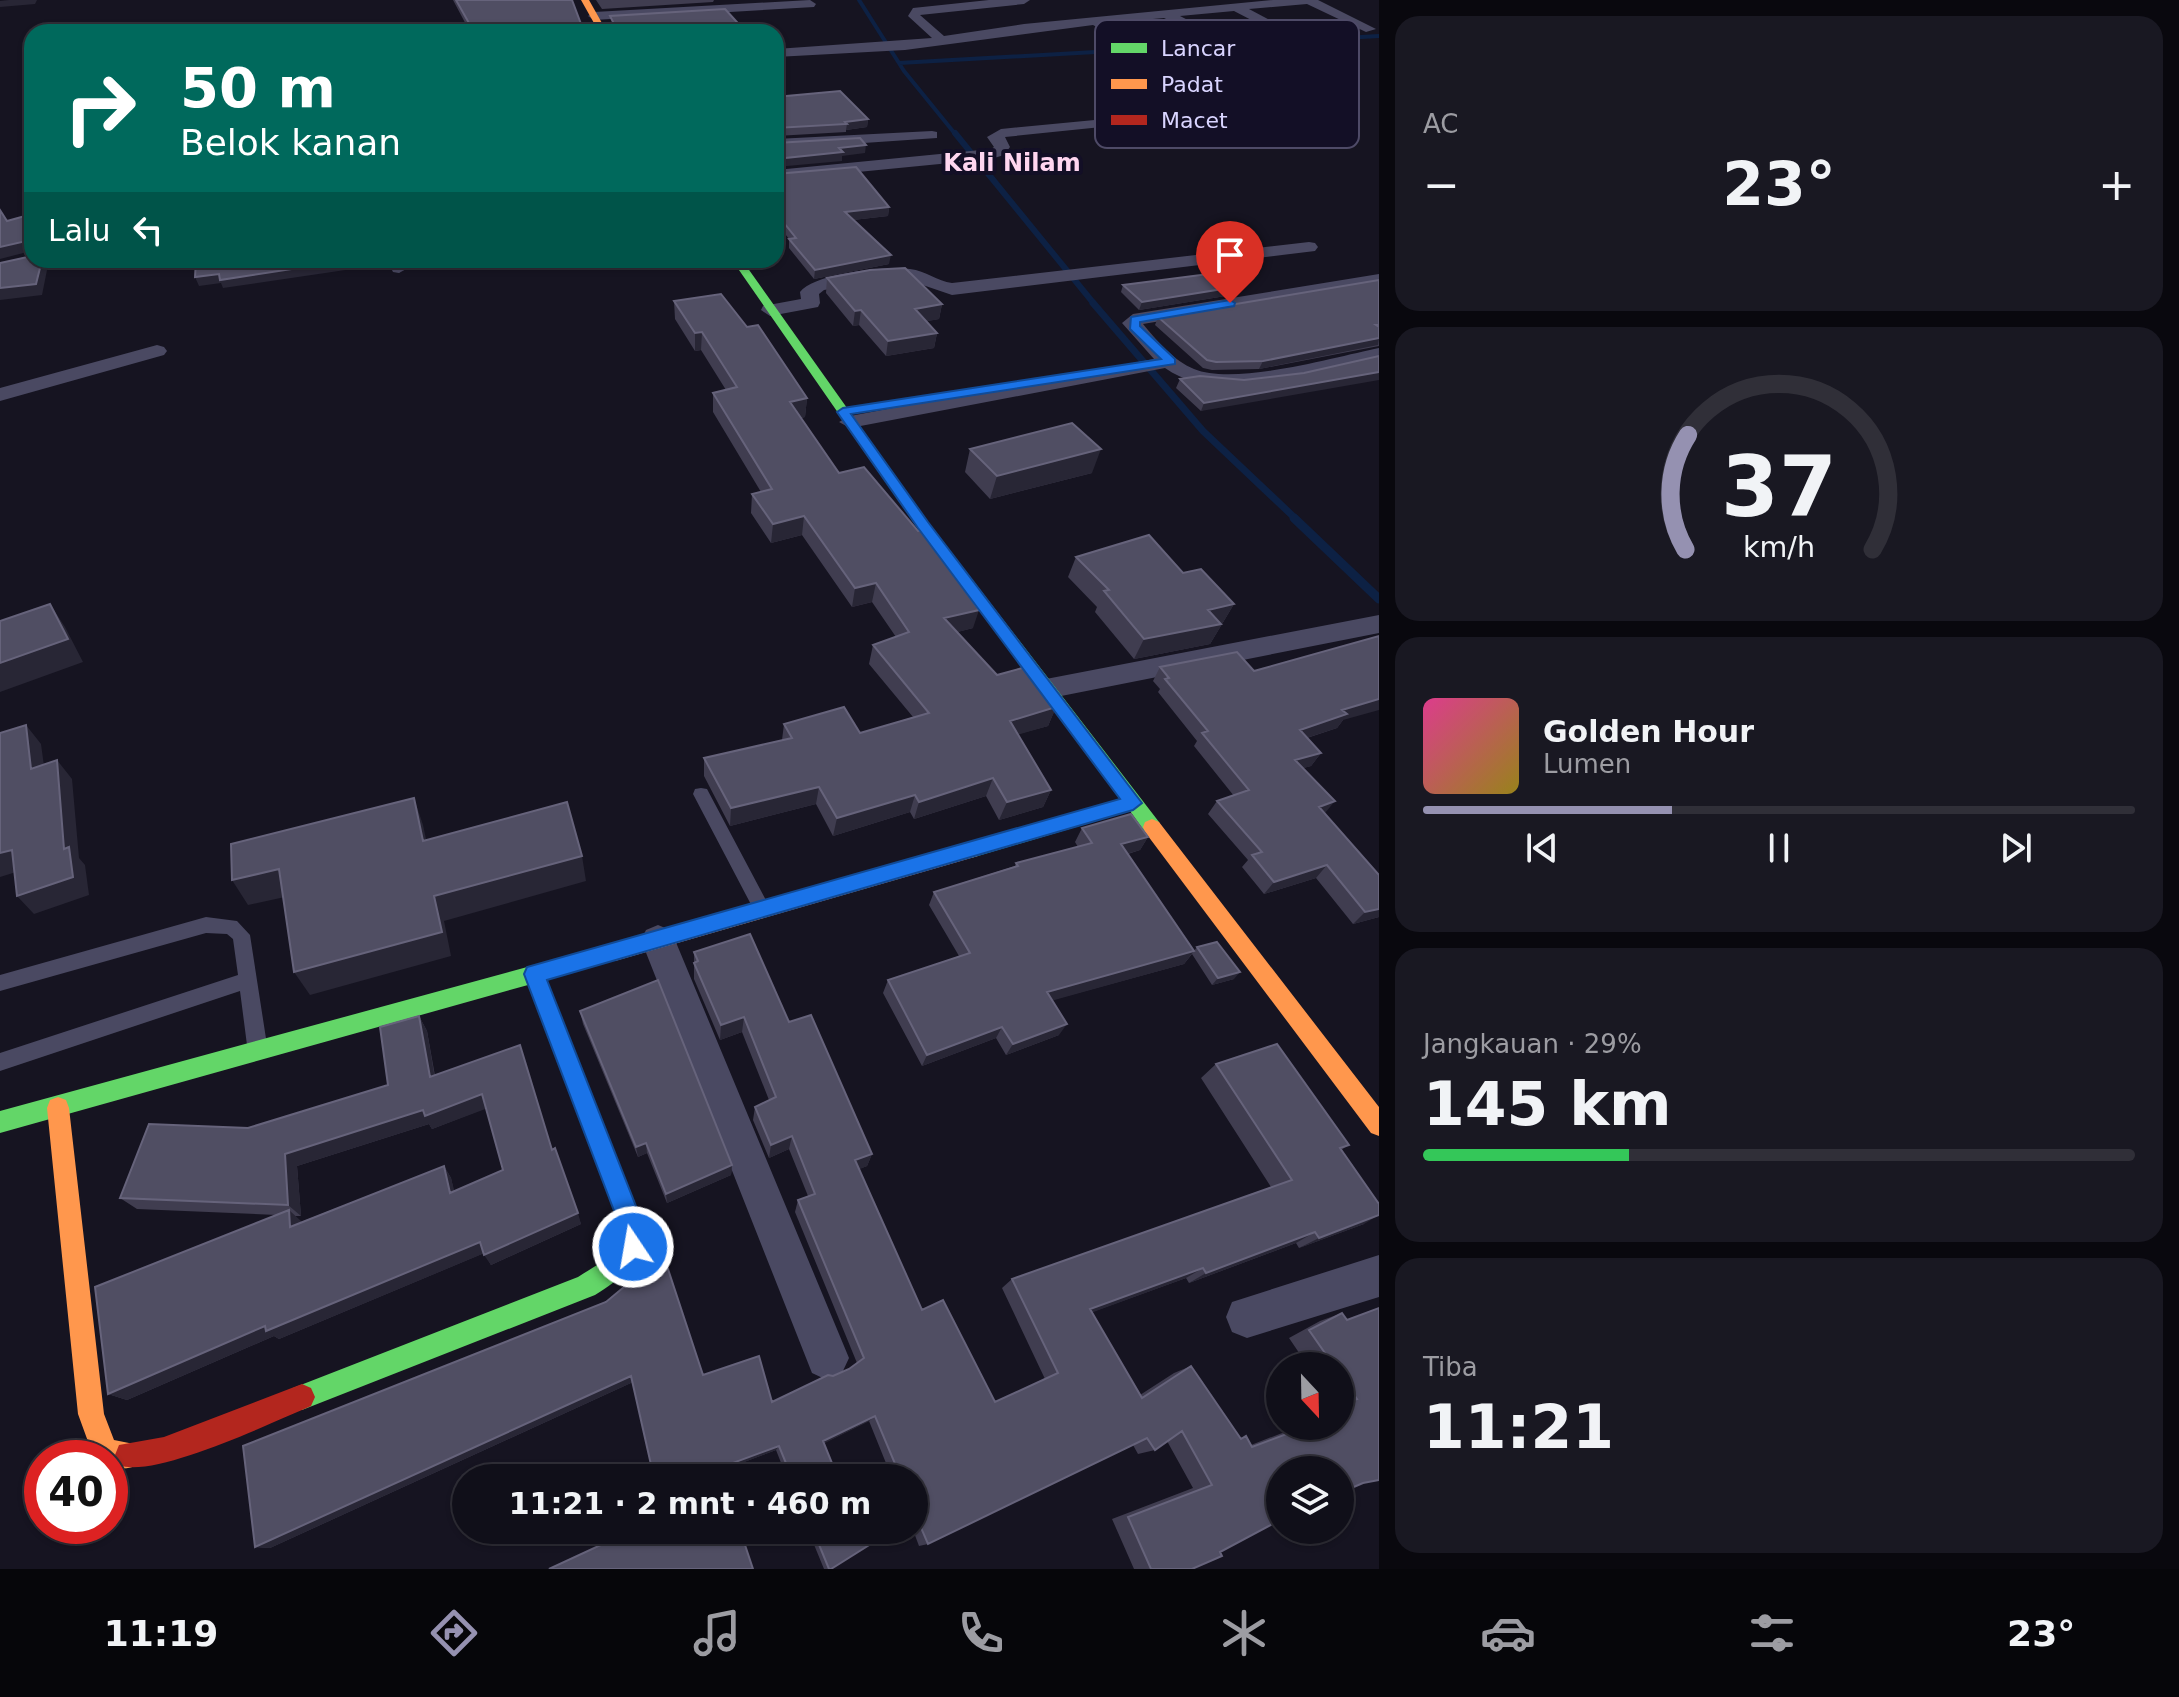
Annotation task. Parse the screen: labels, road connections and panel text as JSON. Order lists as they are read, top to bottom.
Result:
{
  "districts": ["Kali Nilam"],
  "legend": ["Lancar", "Padat", "Macet"],
  "north": "bottom",
  "page": {
    "tile": [
      "AC",
      ["Jangkauan · 29%", "145 km"],
      ["Tiba", "11:21"]
    ],
    "turn": ["50 m", "Belok kanan"],
    "heat": ["−", "23°", "+"],
    "then": "Lalu",
    "song": ["Golden Hour", "Lumen"],
    "limit": "40",
    "trip": "11:21 · 2 mnt · 460 m",
    "tabs": ["11:19", "23°"],
    "gauge": ["37", "km/h"]
  }
}
